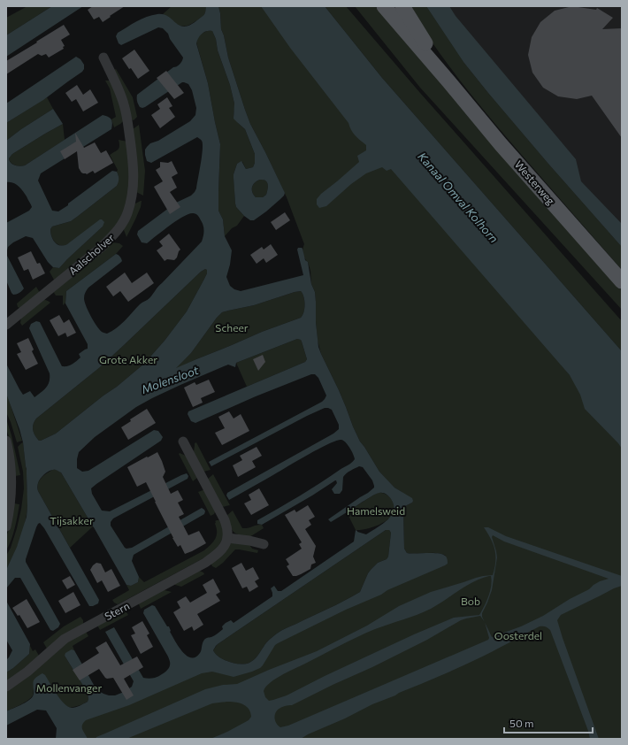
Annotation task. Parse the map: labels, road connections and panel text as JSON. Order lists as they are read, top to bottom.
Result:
{
  "streets": {
    "main road": ["Westerweg"],
    "street": ["Aalscholver", "Stern"]
  },
  "water": ["Kanaal Omval Kolhorn", "Molensloot"],
  "parks": [
    "Scheer",
    "Grote Akker",
    "Hamelsweid",
    "Tijsakker",
    "Bob",
    "Oosterdel",
    "Mollenvanger"
  ],
  "scale_bar": "50 m"
}
